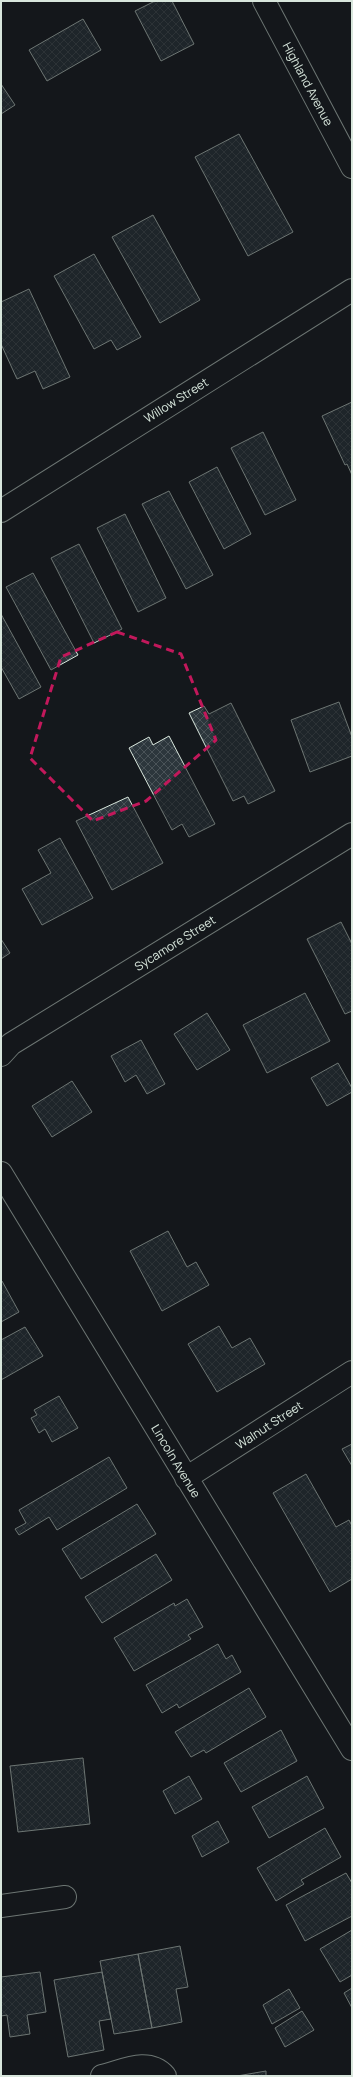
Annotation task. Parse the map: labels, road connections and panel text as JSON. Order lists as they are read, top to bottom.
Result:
{
  "streets": {
    "street": [
      "Highland Avenue",
      "Willow Street",
      "Sycamore Street",
      "Walnut Street",
      "Lincoln Avenue"
    ]
  },
  "crossings": [
    ["Walnut Street", "Lincoln Avenue"]
  ]
}
